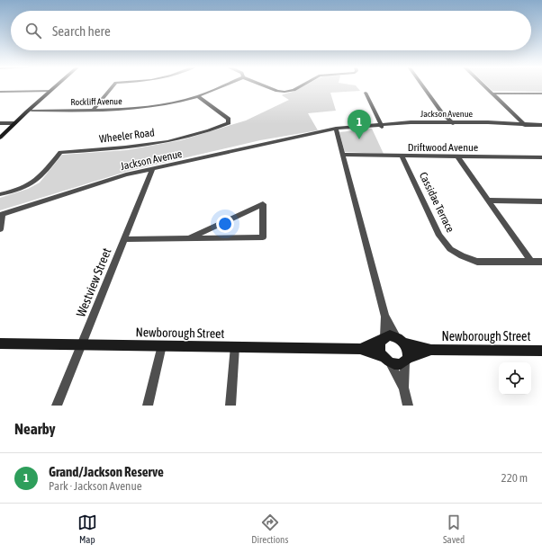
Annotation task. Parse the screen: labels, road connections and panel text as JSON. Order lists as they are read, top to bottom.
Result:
{
  "streets": {
    "street": [
      "Rockliff Avenue",
      "Jackson Avenue",
      "Wheeler Road",
      "Driftwood Avenue",
      "Cassidae Terrace",
      "Westview Street",
      "Newborough Street"
    ]
  },
  "crossings": [
    ["Rockliff Avenue", "Wheeler Road"],
    ["Jackson Avenue", "Westview Street"],
    ["Driftwood Avenue", "Cassidae Terrace"],
    ["Westview Street", "Newborough Street"]
  ],
  "page": {
    "search": "Search here",
    "pins": "1",
    "heading": "Nearby",
    "list": [
      {
        "mark": "1",
        "name": "Grand/Jackson Reserve",
        "note": "Park · Jackson Avenue",
        "value": "220 m"
      }
    ],
    "nav": ["Map", "Directions", "Saved"]
  }
}
